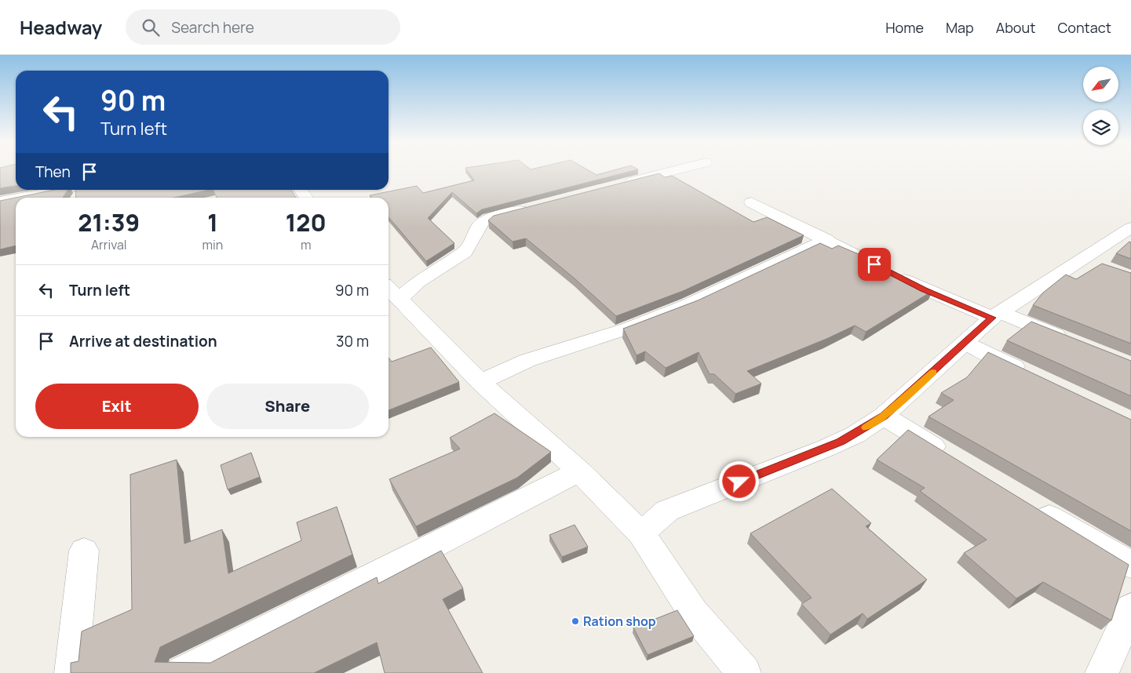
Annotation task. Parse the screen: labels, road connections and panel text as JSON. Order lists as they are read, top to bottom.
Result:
{
  "places": ["Ration shop"],
  "north": "bottom left",
  "page": {
    "header": "Headway",
    "search": "Search here",
    "nav": [
      "Home",
      "Map",
      "About",
      "Contact"
    ],
    "turn": ["90 m", "Turn left"],
    "then": "Then",
    "eta": [
      "21:39",
      "Arrival",
      "1",
      "min",
      "120",
      "m"
    ],
    "list": [
      {
        "name": "Turn left",
        "value": "90 m"
      },
      {
        "name": "Arrive at destination",
        "value": "30 m"
      }
    ],
    "buttons": ["Exit", "Share"]
  }
}
